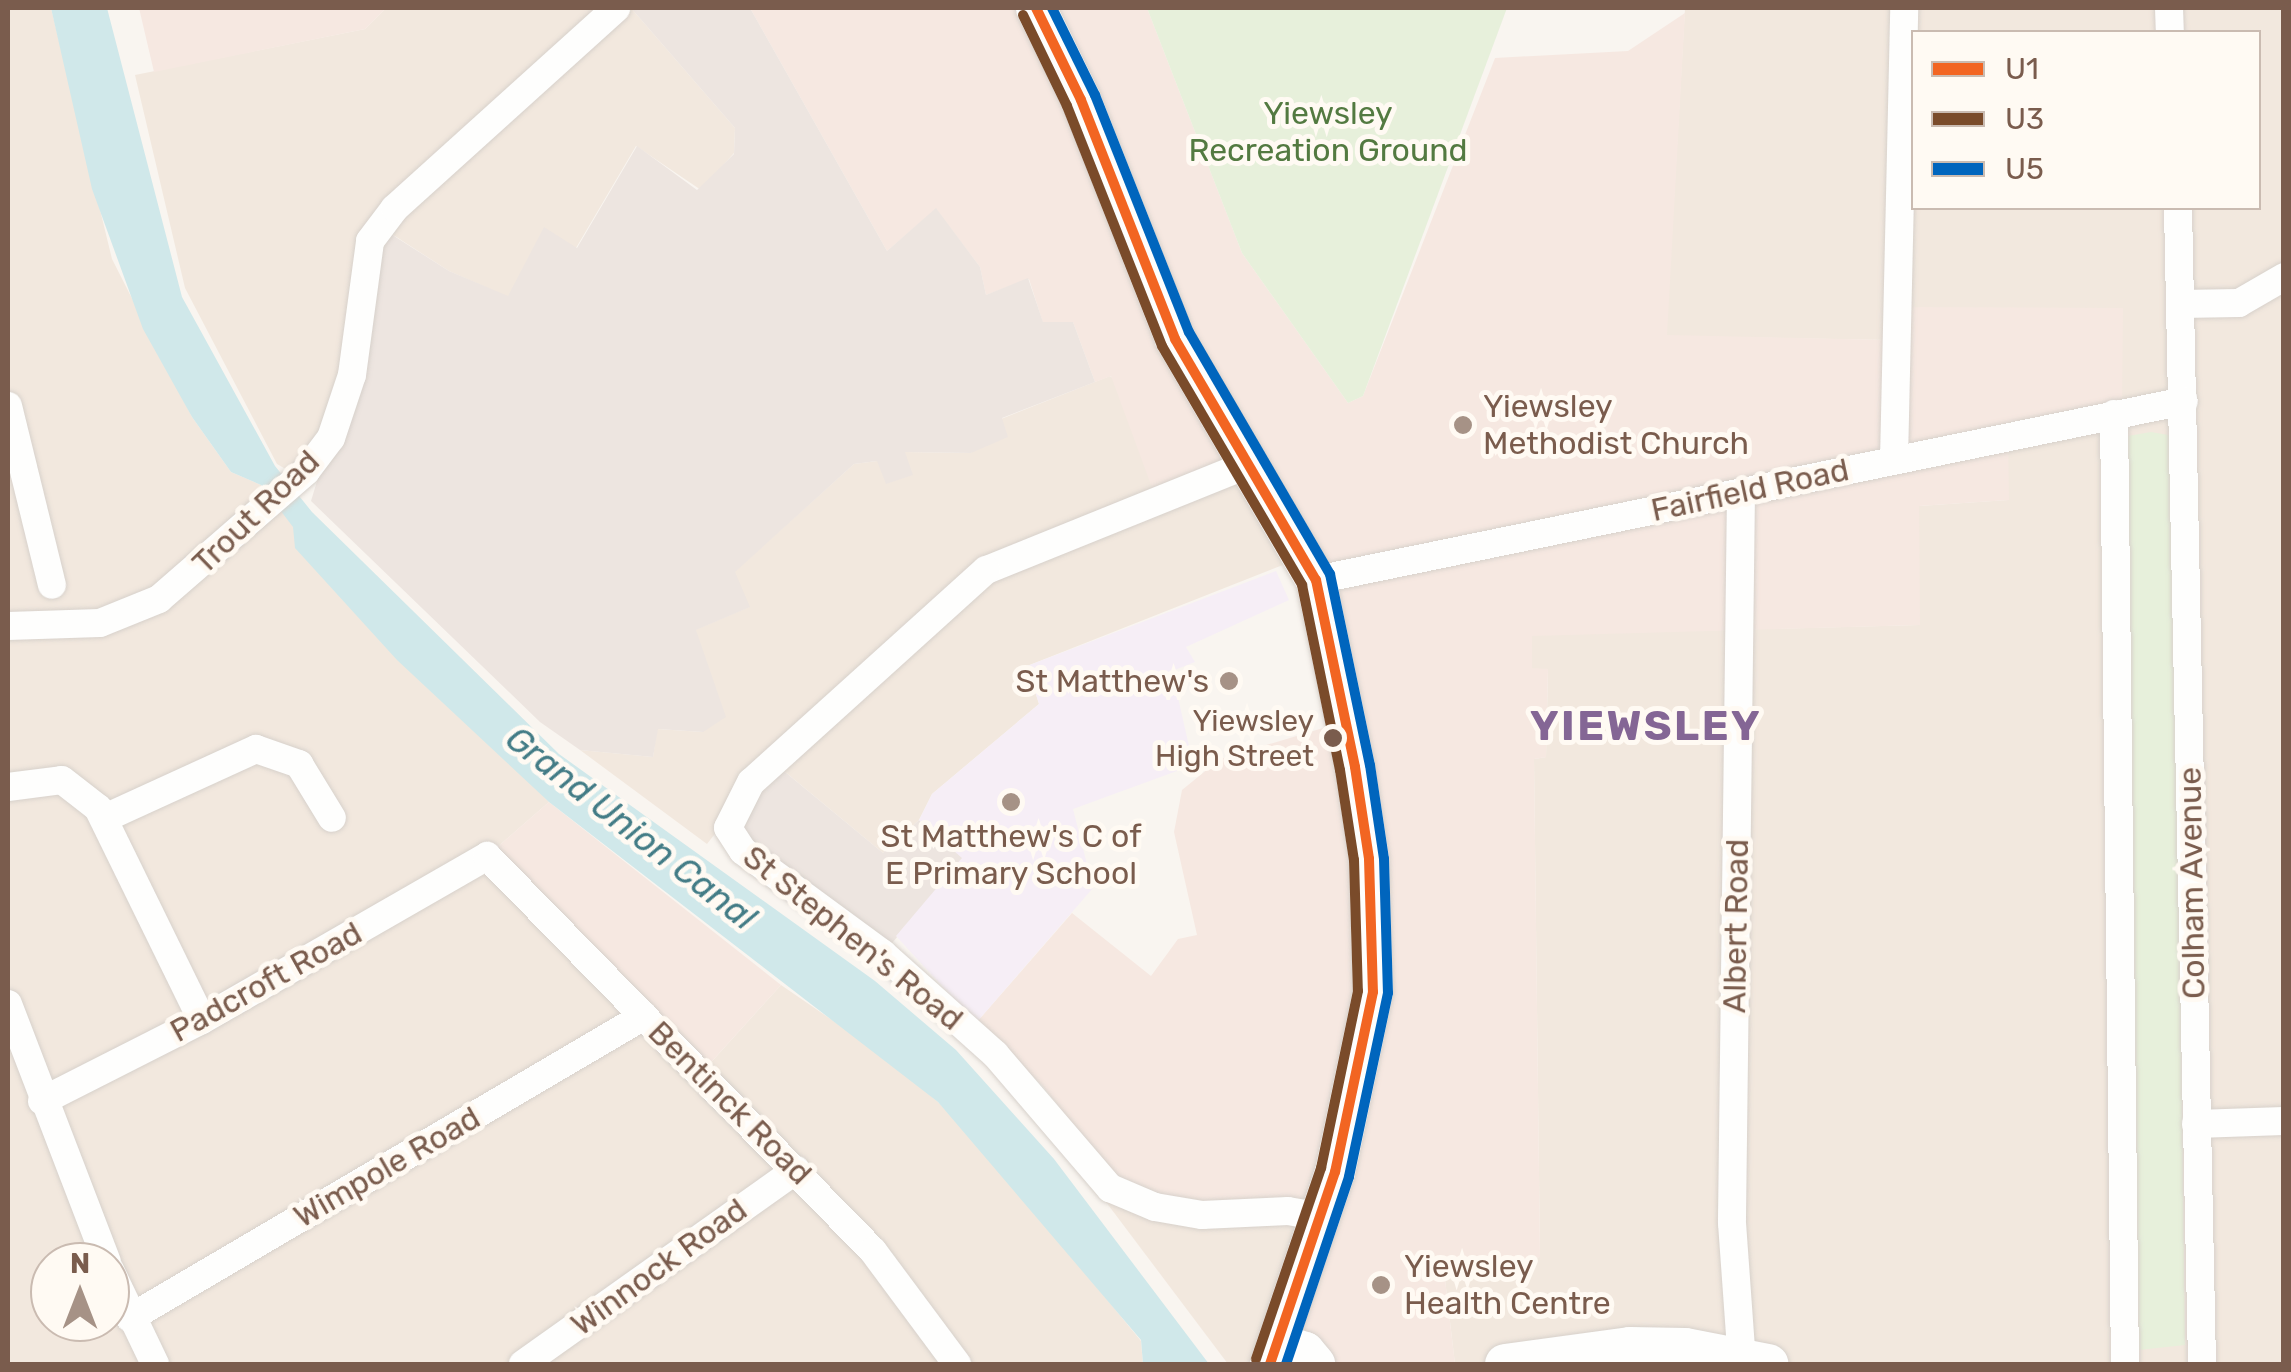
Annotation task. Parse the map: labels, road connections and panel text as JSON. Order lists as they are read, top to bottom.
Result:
{
  "streets": {
    "street": [
      "Fairfield Road",
      "Trout Road",
      "Colham Avenue",
      "Albert Road",
      "St Stephen's Road",
      "Padcroft Road",
      "Bentinck Road",
      "Wimpole Road",
      "Winnock Road"
    ]
  },
  "crossings": [
    ["Fairfield Road", "Colham Avenue"],
    ["Fairfield Road", "Albert Road"],
    ["Padcroft Road", "Bentinck Road"],
    ["Bentinck Road", "Wimpole Road"],
    ["Bentinck Road", "Winnock Road"]
  ],
  "districts": ["YIEWSLEY"],
  "water": ["Grand Union Canal"],
  "parks": ["Yiewsley Recreation Ground"],
  "places": [
    "Yiewsley Methodist Church",
    "St Matthew's",
    "Yiewsley High Street",
    "St Matthew's C of E Primary School",
    "Yiewsley Health Centre"
  ],
  "lines": ["transit line U1", "transit line U5", "transit line U3"],
  "legend": ["U1", "U3", "U5"],
  "north": "top"
}
